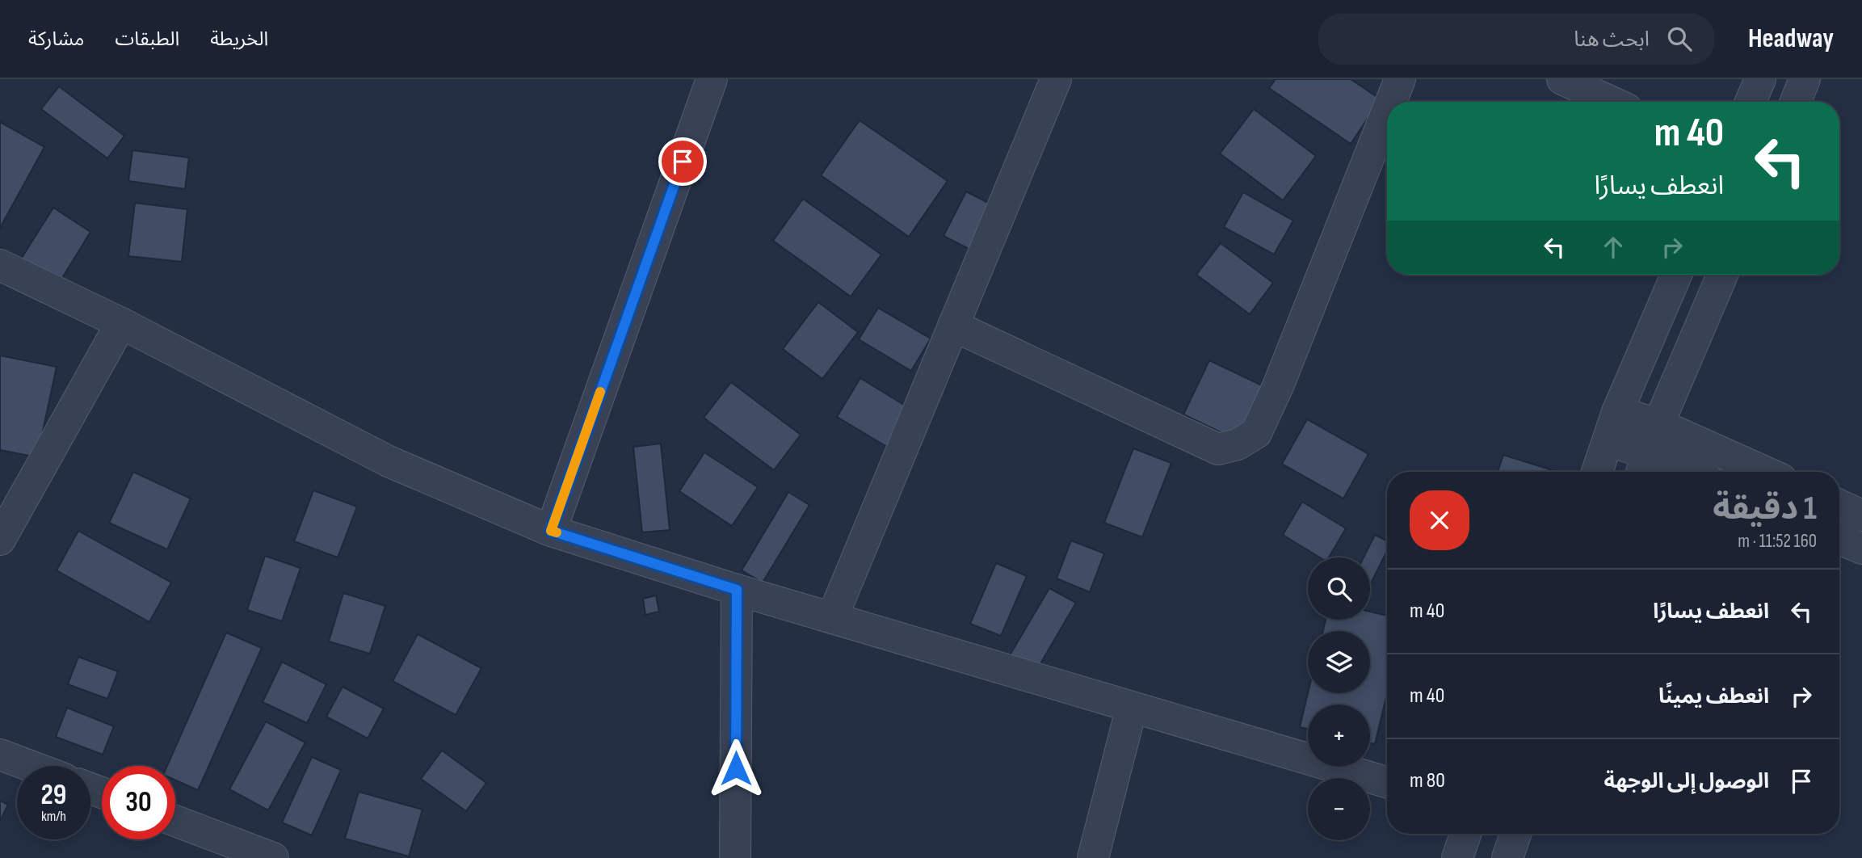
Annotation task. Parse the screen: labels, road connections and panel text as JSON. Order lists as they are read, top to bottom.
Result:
{
  "page": {
    "header": "Headway",
    "search": "ابحث هنا",
    "nav": ["الخريطة", "الطبقات", "مشاركة"],
    "turn": ["40 m", "انعطف يسارًا"],
    "heading": ["1 دقيقة", "160 m · 11:52"],
    "map_buttons": ["+", "−"],
    "list": [
      {
        "name": "انعطف يسارًا",
        "value": "40 m"
      },
      {
        "name": "انعطف يمينًا",
        "value": "40 m"
      },
      {
        "name": "الوصول إلى الوجهة",
        "value": "80 m"
      }
    ],
    "speed": "29 km/h",
    "limit": "30"
  }
}
